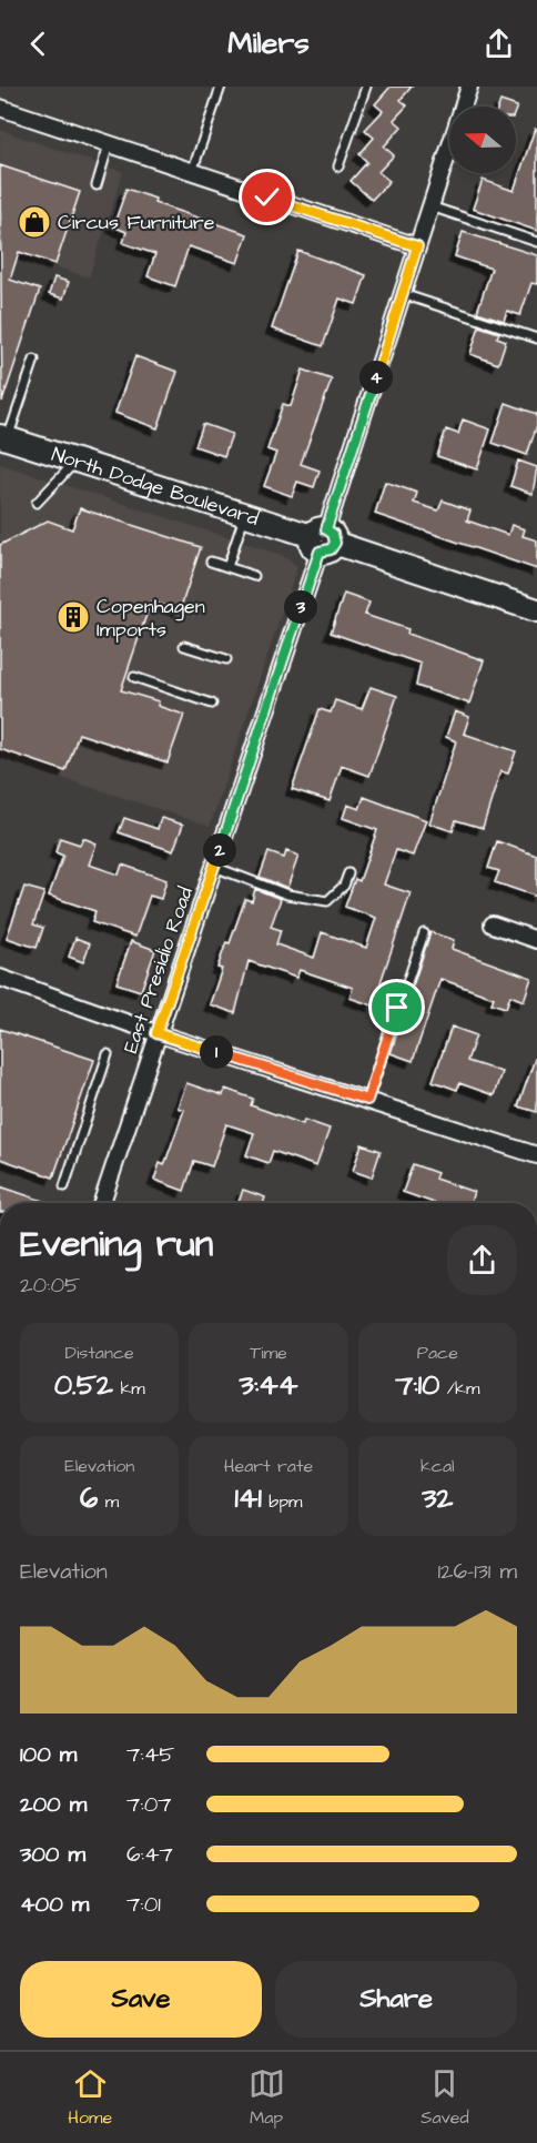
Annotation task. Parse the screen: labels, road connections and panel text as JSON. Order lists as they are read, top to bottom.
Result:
{
  "streets": {
    "street": ["North Dodge Boulevard", "East Presidio Road"]
  },
  "crossings": [
    ["North Dodge Boulevard", "East Presidio Road"]
  ],
  "places": {
    "shop": ["Circus Furniture"],
    "building": ["Copenhagen Imports"]
  },
  "north": "left",
  "page": {
    "header": "Milers",
    "pins": [
      "4",
      "3",
      "2",
      "1"
    ],
    "heading": ["Evening run", "20:05"],
    "stats": [
      ["Distance", "0.52 km"],
      ["Time", "3:44"],
      ["Pace", "7:10 /km"],
      ["Elevation", "6 m"],
      ["Heart rate", "141 bpm"],
      ["kcal", "32"]
    ],
    "chart": ["Elevation", "126–131 m"],
    "list": [
      {
        "name": "100 m",
        "note": "7:45"
      },
      {
        "name": "200 m",
        "note": "7:07"
      },
      {
        "name": "300 m",
        "note": "6:47"
      },
      {
        "name": "400 m",
        "note": "7:01"
      }
    ],
    "buttons": ["Save", "Share"],
    "tabs": ["Home", "Map", "Saved"]
  }
}
